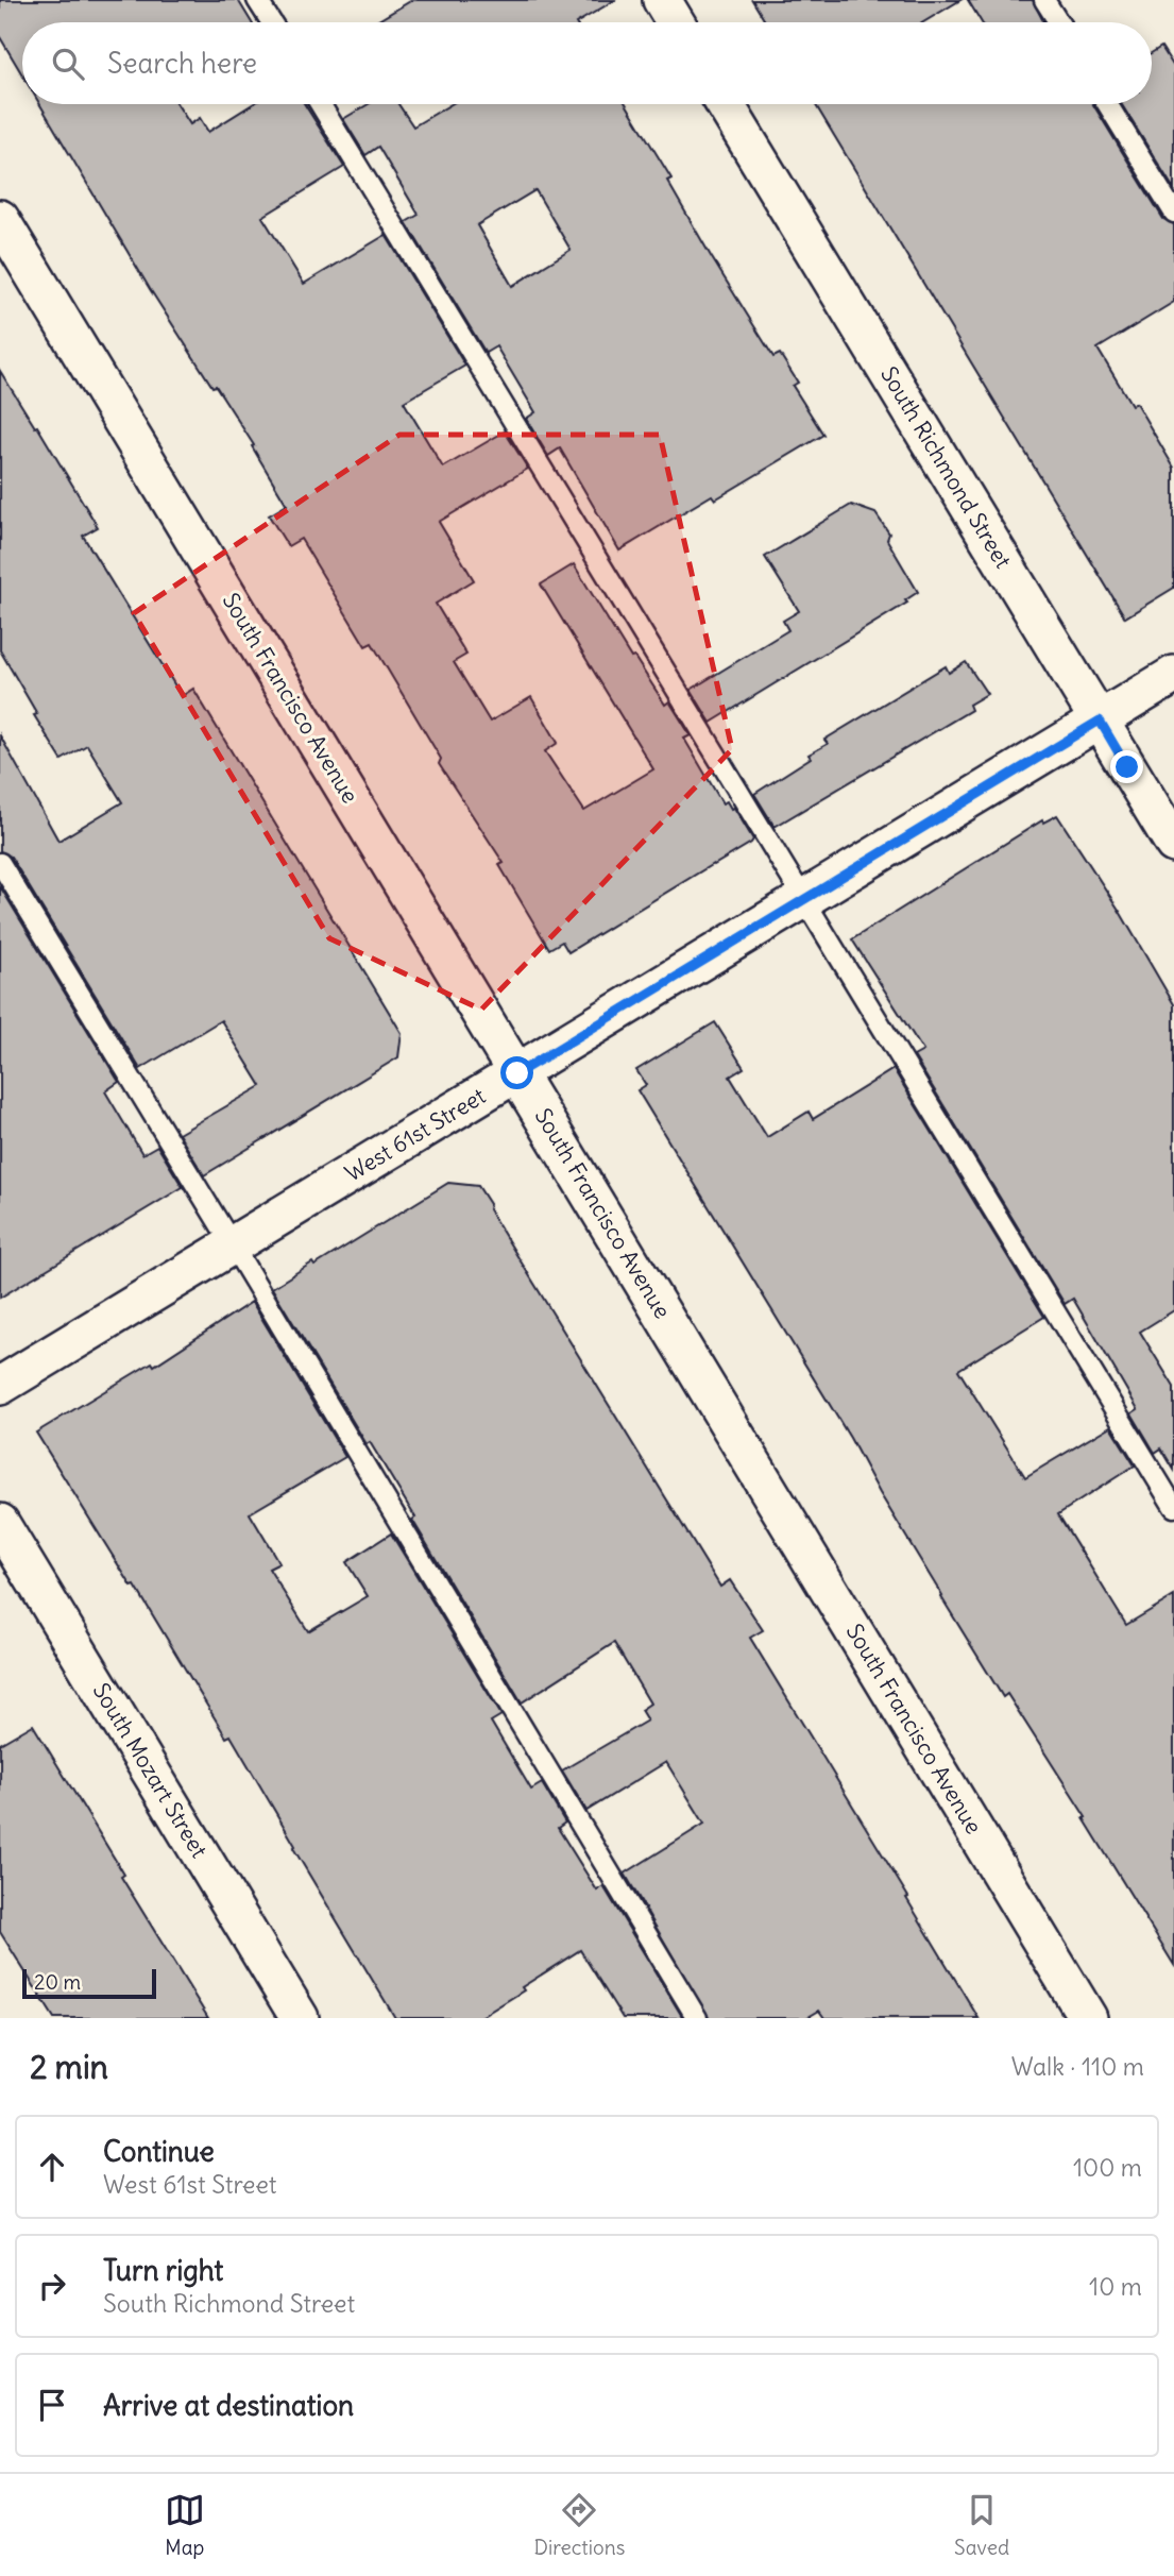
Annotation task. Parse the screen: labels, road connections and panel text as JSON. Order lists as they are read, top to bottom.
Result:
{
  "streets": {
    "street": [
      "South Richmond Street",
      "South Francisco Avenue",
      "West 61st Street",
      "South Mozart Street"
    ]
  },
  "crossings": [
    ["South Richmond Street", "West 61st Street"],
    ["South Francisco Avenue", "West 61st Street"]
  ],
  "scale_bar": "20 m",
  "page": {
    "search": "Search here",
    "scale": "20 m",
    "heading": ["2 min", "Walk · 110 m"],
    "list": [
      ["Continue", "West 61st Street", "100 m"],
      ["Turn right", "South Richmond Street", "10 m"],
      "Arrive at destination"
    ],
    "nav": ["Map", "Directions", "Saved"]
  }
}
